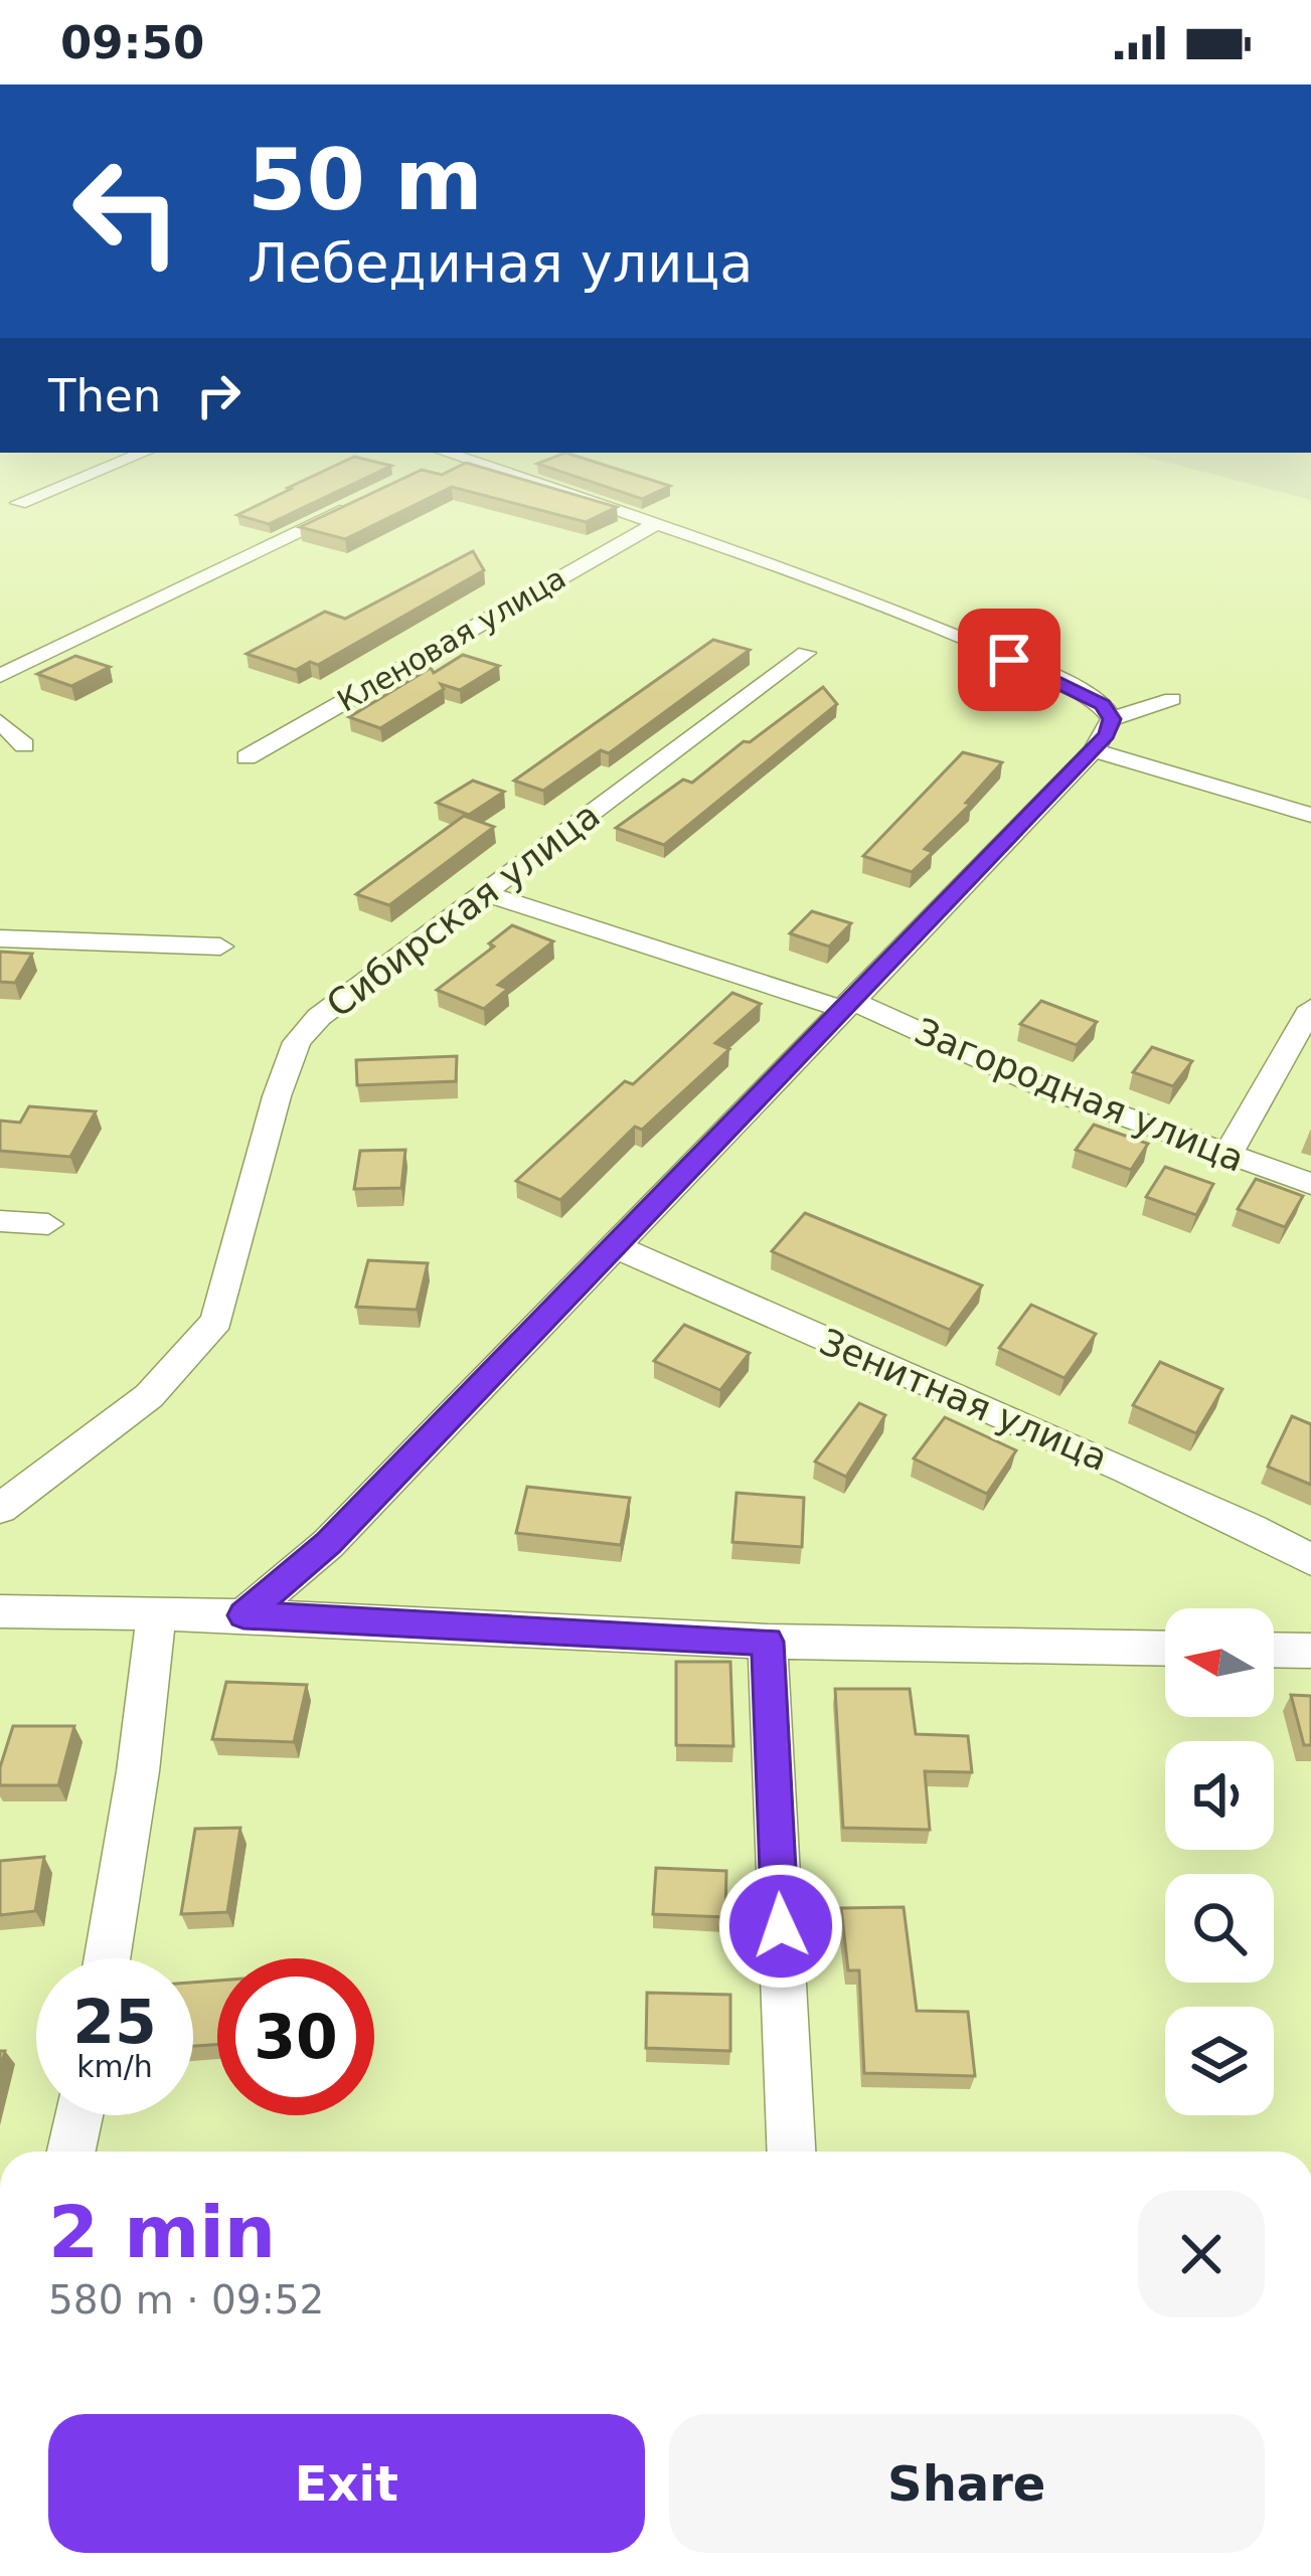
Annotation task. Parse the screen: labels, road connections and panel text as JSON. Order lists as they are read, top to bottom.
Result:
{
  "streets": {
    "street": [
      "Кленовая улица",
      "Сибирская улица",
      "Загородная улица",
      "Зенитная улица"
    ]
  },
  "crossings": [
    ["Сибирская улица", "Загородная улица"]
  ],
  "north": "left",
  "page": {
    "status": "09:50",
    "turn": ["50 m", "Лебединая улица"],
    "then": "Then",
    "speed": "25 km/h",
    "limit": "30",
    "heading": ["2 min", "580 m · 09:52"],
    "buttons": ["Exit", "Share"]
  }
}
